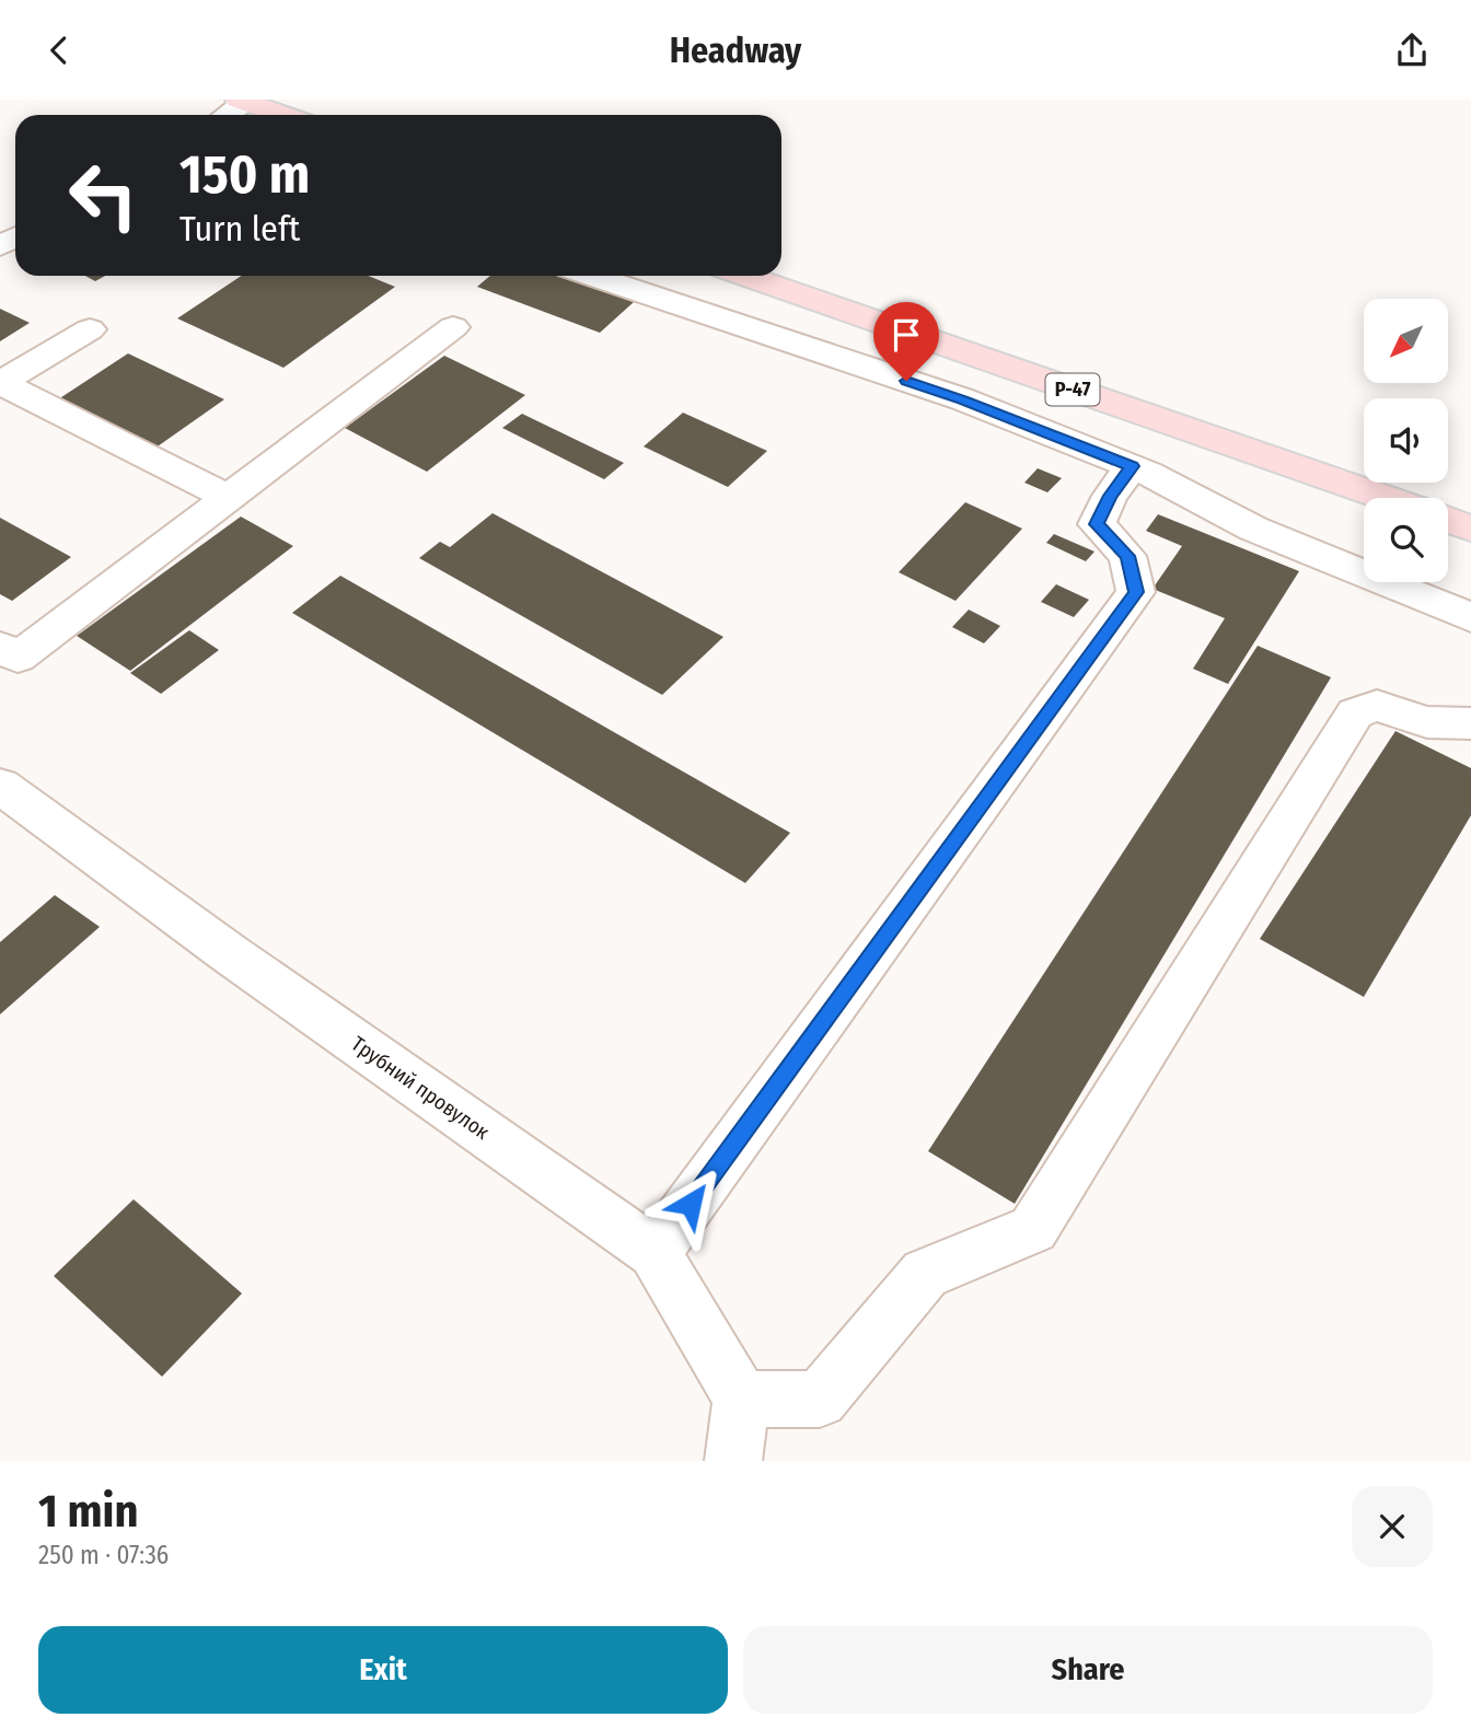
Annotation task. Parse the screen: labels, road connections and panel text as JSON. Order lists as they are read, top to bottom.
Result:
{
  "streets": {
    "main road": ["Р-47"],
    "street": ["Трубний провулок"]
  },
  "north": "bottom left",
  "page": {
    "header": "Headway",
    "turn": ["150 m", "Turn left"],
    "heading": ["1 min", "250 m · 07:36"],
    "buttons": ["Exit", "Share"]
  }
}
